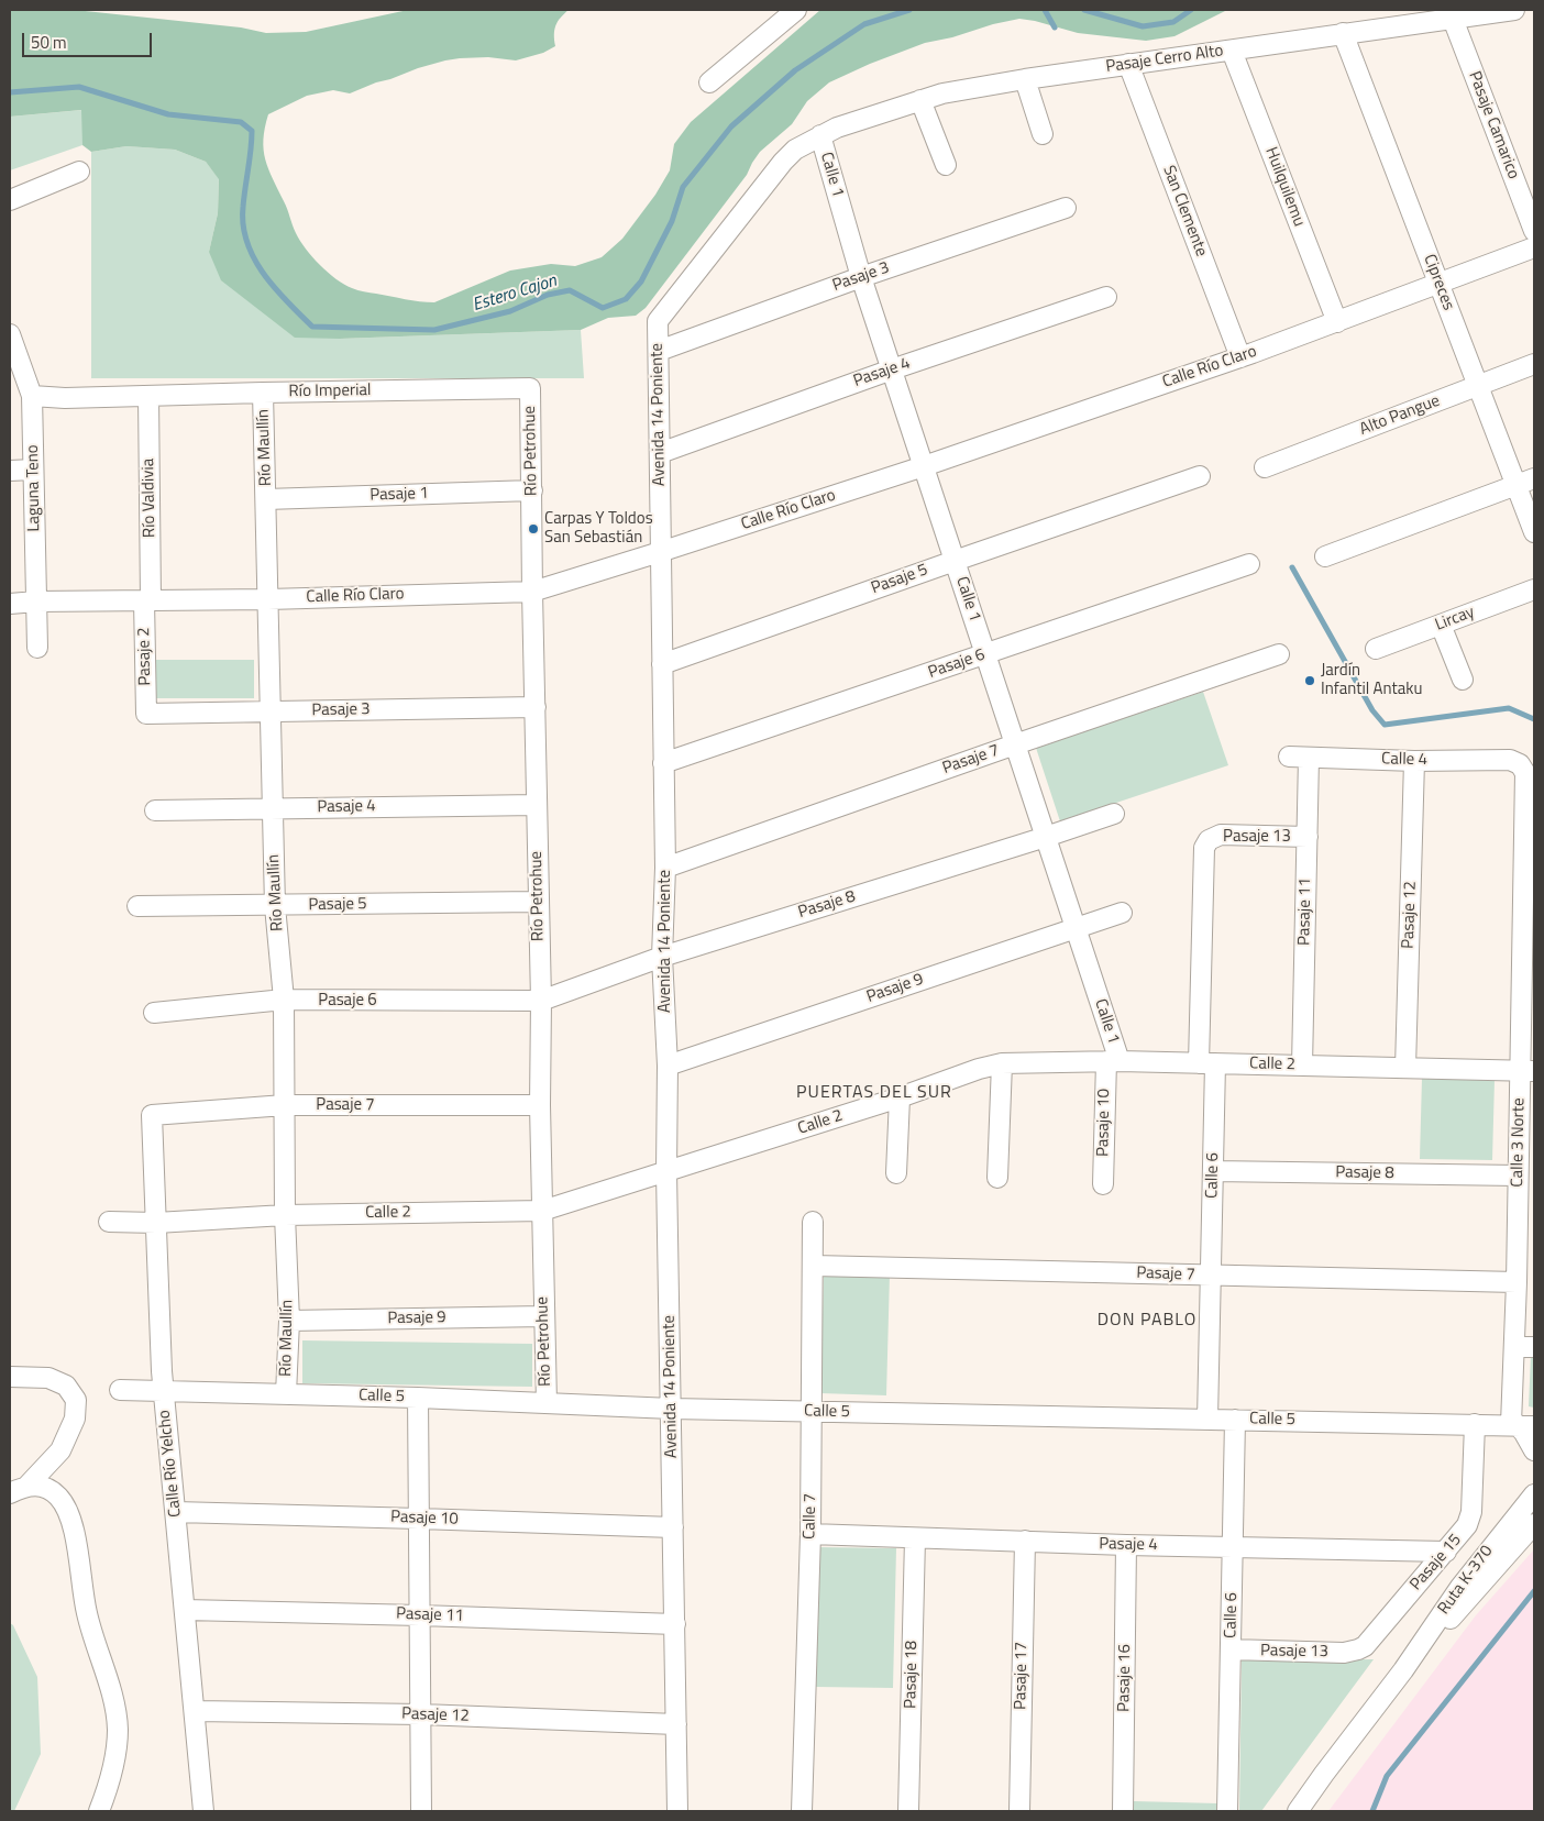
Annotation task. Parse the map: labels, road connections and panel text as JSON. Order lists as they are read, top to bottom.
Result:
{
  "streets": {
    "street": [
      "Pasaje Cerro Alto",
      "Pasaje Camarico",
      "Calle 1",
      "Huilquilemu",
      "San Clemente",
      "Pasaje 3",
      "Cipreces",
      "Calle Río Claro",
      "Pasaje 4",
      "Río Imperial",
      "Avenida 14 Poniente",
      "Alto Pangue",
      "Río Maullín",
      "Río Petrohue",
      "Laguna Teno",
      "Pasaje 1",
      "Río Valdivia",
      "Pasaje 5",
      "Lircay",
      "Pasaje 2",
      "Pasaje 6",
      "Pasaje 7",
      "Calle 4",
      "Pasaje 13",
      "Pasaje 8",
      "Pasaje 11",
      "Pasaje 12",
      "Pasaje 9",
      "Calle 2",
      "Pasaje 10",
      "Calle 3 Norte",
      "Calle 6",
      "Calle 5",
      "Calle Río Yelcho",
      "Calle 7",
      "Pasaje 15",
      "Ruta K-370",
      "Pasaje 18",
      "Pasaje 17",
      "Pasaje 16"
    ]
  },
  "crossings": [
    ["Pasaje Cerro Alto", "Pasaje Camarico"],
    ["Pasaje Cerro Alto", "Calle 1"],
    ["Pasaje Cerro Alto", "Huilquilemu"],
    ["Pasaje Cerro Alto", "San Clemente"],
    ["Pasaje Cerro Alto", "Cipreces"],
    ["Pasaje Cerro Alto", "Avenida 14 Poniente"],
    ["Calle 1", "Pasaje 3"],
    ["Calle 1", "Calle Río Claro"],
    ["Calle 1", "Pasaje 4"],
    ["Calle 1", "Avenida 14 Poniente"],
    ["Calle 1", "Pasaje 5"],
    ["Calle 1", "Pasaje 6"],
    ["Calle 1", "Pasaje 7"],
    ["Calle 1", "Pasaje 8"],
    ["Calle 1", "Pasaje 9"],
    ["Calle 1", "Calle 2"],
    ["Calle 1", "Pasaje 10"],
    ["Huilquilemu", "Calle Río Claro"],
    ["San Clemente", "Calle Río Claro"],
    ["Pasaje 3", "Avenida 14 Poniente"],
    ["Pasaje 3", "Río Maullín"],
    ["Pasaje 3", "Río Petrohue"],
    ["Pasaje 3", "Pasaje 2"],
    ["Cipreces", "Calle Río Claro"],
    ["Cipreces", "Alto Pangue"],
    ["Calle Río Claro", "Avenida 14 Poniente"],
    ["Calle Río Claro", "Río Maullín"],
    ["Calle Río Claro", "Río Petrohue"],
    ["Calle Río Claro", "Laguna Teno"],
    ["Calle Río Claro", "Río Valdivia"],
    ["Calle Río Claro", "Pasaje 2"],
    ["Pasaje 4", "Avenida 14 Poniente"],
    ["Pasaje 4", "Río Maullín"],
    ["Pasaje 4", "Río Petrohue"],
    ["Pasaje 4", "Calle 6"],
    ["Pasaje 4", "Calle 7"],
    ["Pasaje 4", "Pasaje 15"],
    ["Pasaje 4", "Pasaje 18"],
    ["Pasaje 4", "Pasaje 17"],
    ["Pasaje 4", "Pasaje 16"],
    ["Río Imperial", "Río Maullín"],
    ["Río Imperial", "Río Petrohue"],
    ["Río Imperial", "Laguna Teno"],
    ["Río Imperial", "Río Valdivia"],
    ["Avenida 14 Poniente", "Pasaje 5"],
    ["Avenida 14 Poniente", "Pasaje 6"],
    ["Avenida 14 Poniente", "Pasaje 7"],
    ["Avenida 14 Poniente", "Pasaje 8"],
    ["Avenida 14 Poniente", "Pasaje 11"],
    ["Avenida 14 Poniente", "Pasaje 12"],
    ["Avenida 14 Poniente", "Pasaje 9"],
    ["Avenida 14 Poniente", "Calle 2"],
    ["Avenida 14 Poniente", "Pasaje 10"],
    ["Avenida 14 Poniente", "Calle 5"],
    ["Río Maullín", "Pasaje 1"],
    ["Río Maullín", "Pasaje 5"],
    ["Río Maullín", "Pasaje 6"],
    ["Río Maullín", "Pasaje 7"],
    ["Río Maullín", "Pasaje 9"],
    ["Río Maullín", "Calle 2"],
    ["Río Maullín", "Calle 5"],
    ["Río Petrohue", "Pasaje 1"],
    ["Río Petrohue", "Pasaje 5"],
    ["Río Petrohue", "Pasaje 6"],
    ["Río Petrohue", "Pasaje 7"],
    ["Río Petrohue", "Pasaje 8"],
    ["Río Petrohue", "Pasaje 9"],
    ["Río Petrohue", "Calle 2"],
    ["Río Petrohue", "Calle 5"],
    ["Río Valdivia", "Pasaje 2"],
    ["Pasaje 6", "Pasaje 8"],
    ["Pasaje 7", "Calle 3 Norte"],
    ["Pasaje 7", "Calle 6"],
    ["Pasaje 7", "Calle Río Yelcho"],
    ["Pasaje 7", "Calle 7"],
    ["Calle 4", "Pasaje 11"],
    ["Calle 4", "Pasaje 12"],
    ["Calle 4", "Calle 3 Norte"],
    ["Pasaje 13", "Pasaje 11"],
    ["Pasaje 13", "Calle 6"],
    ["Pasaje 13", "Pasaje 15"],
    ["Pasaje 8", "Calle 3 Norte"],
    ["Pasaje 8", "Calle 6"],
    ["Pasaje 11", "Calle 2"],
    ["Pasaje 11", "Calle Río Yelcho"],
    ["Pasaje 12", "Calle 2"],
    ["Pasaje 12", "Calle Río Yelcho"],
    ["Calle 2", "Pasaje 10"],
    ["Calle 2", "Calle 3 Norte"],
    ["Calle 2", "Calle 6"],
    ["Calle 2", "Calle Río Yelcho"],
    ["Pasaje 10", "Calle Río Yelcho"],
    ["Calle 3 Norte", "Calle 5"],
    ["Calle 6", "Calle 5"],
    ["Calle 5", "Calle Río Yelcho"],
    ["Calle 5", "Calle 7"],
    ["Calle 5", "Pasaje 15"]
  ],
  "districts": ["PUERTAS DEL SUR", "DON PABLO"],
  "water": ["Estero Cajon"],
  "places": ["Carpas Y Toldos San Sebastián", "Jardín Infantil Antaku"],
  "scale_bar": "50 m"
}
